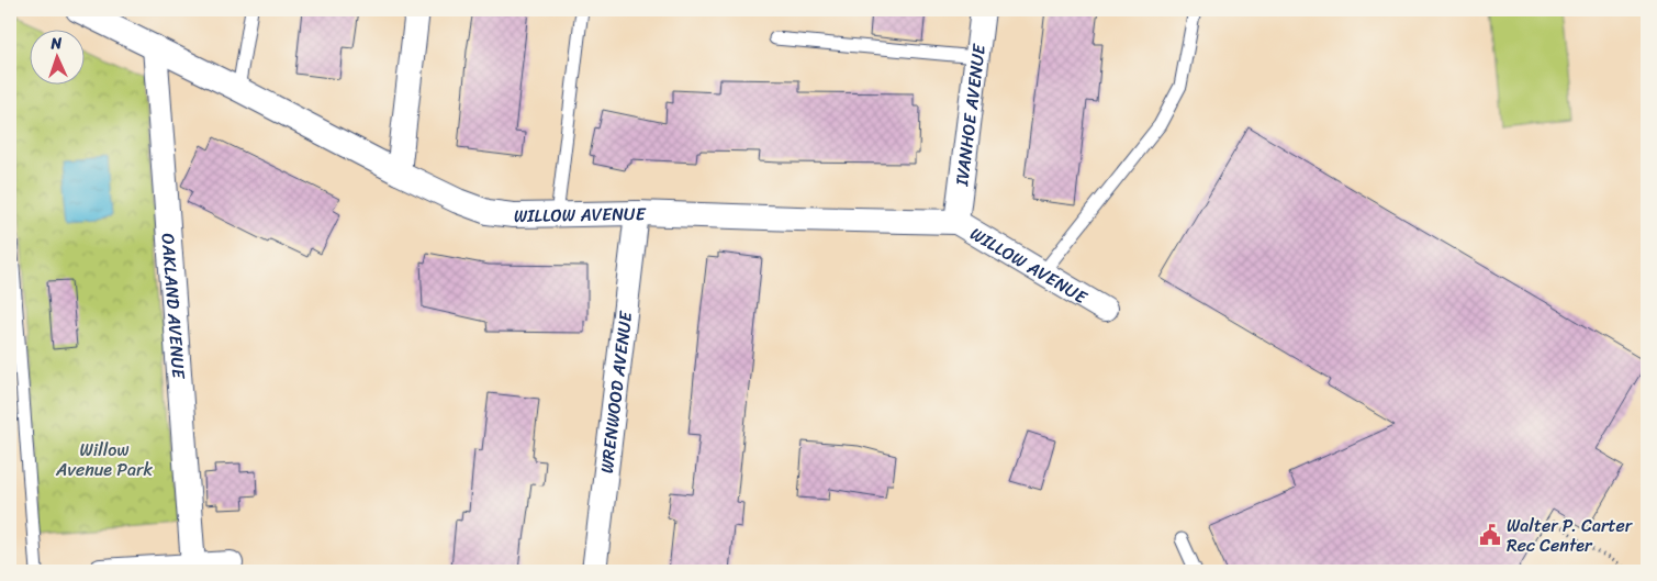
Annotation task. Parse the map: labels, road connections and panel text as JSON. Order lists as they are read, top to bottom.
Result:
{
  "streets": {
    "street": [
      "IVANHOE AVENUE",
      "WILLOW AVENUE",
      "OAKLAND AVENUE",
      "WRENWOOD AVENUE"
    ]
  },
  "crossings": [
    ["IVANHOE AVENUE", "WILLOW AVENUE"],
    ["WILLOW AVENUE", "OAKLAND AVENUE"],
    ["WILLOW AVENUE", "WRENWOOD AVENUE"]
  ],
  "parks": ["Willow Avenue Park"],
  "places": {
    "public building": ["Walter P. Carter Rec Center"]
  },
  "north": "top"
}
